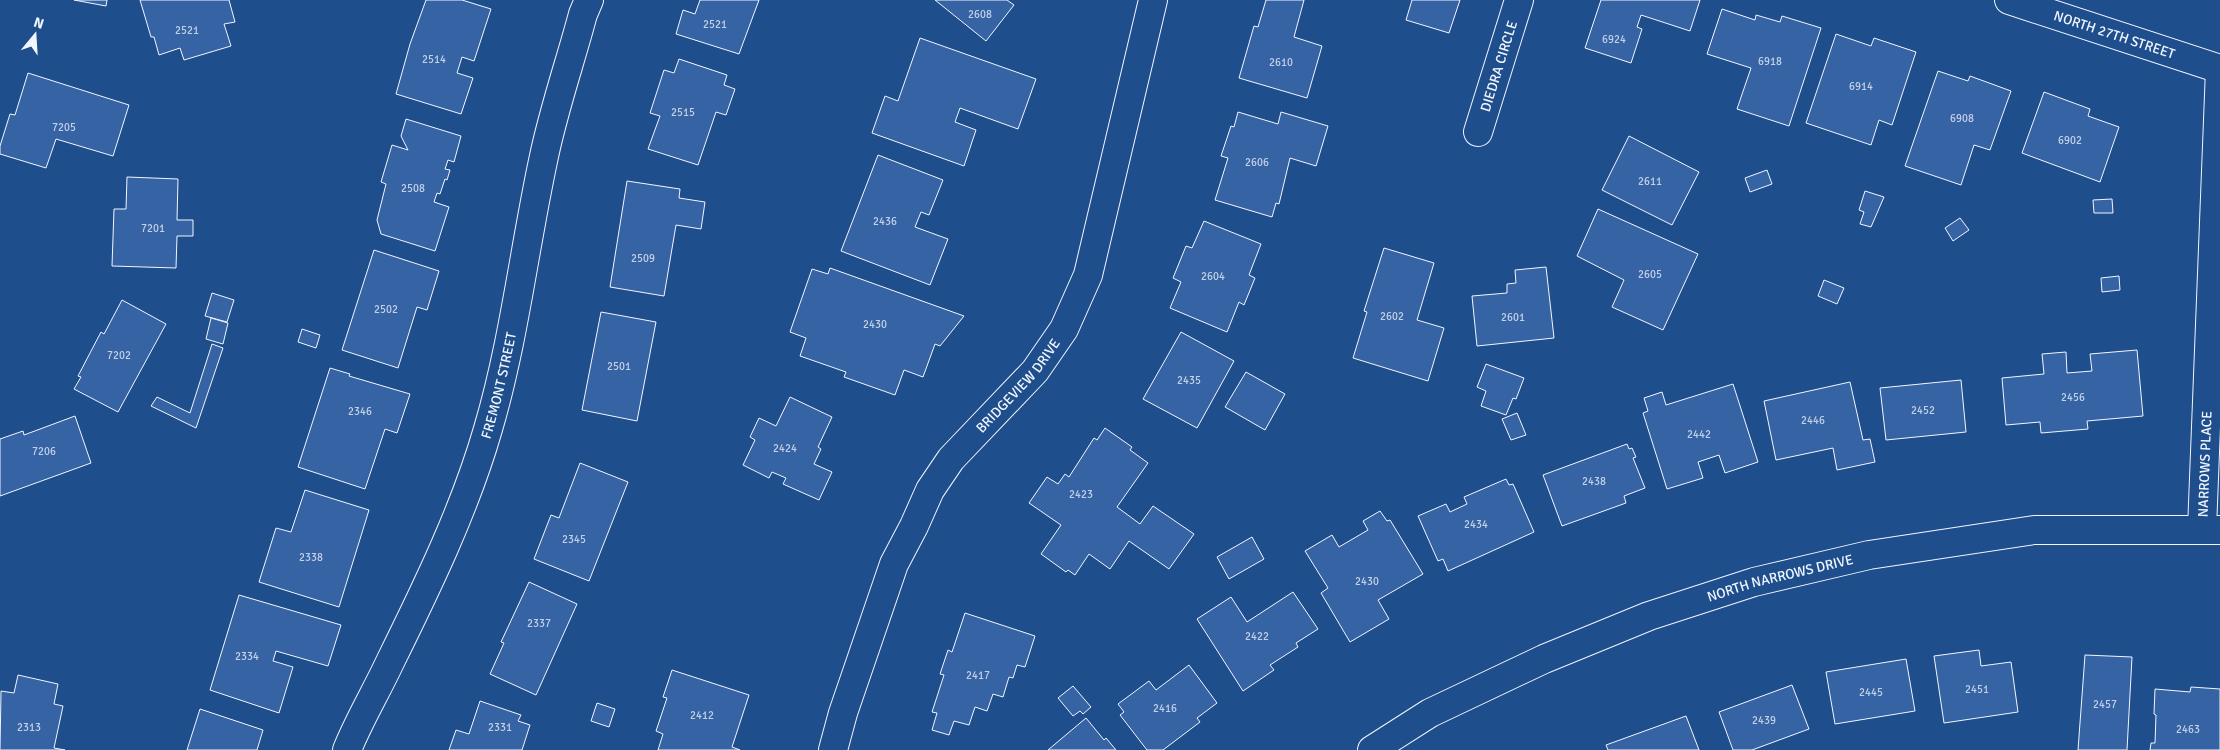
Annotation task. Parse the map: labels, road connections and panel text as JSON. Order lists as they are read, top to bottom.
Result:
{
  "streets": {
    "street": [
      "NORTH 27TH STREET",
      "DIEDRA CIRCLE",
      "FREMONT STREET",
      "BRIDGEVIEW DRIVE",
      "NARROWS PLACE",
      "NORTH NARROWS DRIVE"
    ]
  },
  "crossings": [
    ["NORTH 27TH STREET", "NARROWS PLACE"],
    ["NARROWS PLACE", "NORTH NARROWS DRIVE"]
  ],
  "house_numbers": [
    "2608",
    "2521",
    "2521",
    "6924",
    "2514",
    "6918",
    "2610",
    "6914",
    "2515",
    "6908",
    "7205",
    "6902",
    "2606",
    "2611",
    "2508",
    "2436",
    "7201",
    "2509",
    "2605",
    "2604",
    "2502",
    "2602",
    "2601",
    "2430",
    "7202",
    "2501",
    "2435",
    "2456",
    "2452",
    "2346",
    "2446",
    "2442",
    "2424",
    "7206",
    "2438",
    "2423",
    "2434",
    "2345",
    "2338",
    "2430",
    "2337",
    "2422",
    "2334",
    "2417",
    "2451",
    "2445",
    "2457",
    "2416",
    "2412",
    "2439",
    "2313",
    "2331",
    "2463"
  ],
  "north": "top"
}
